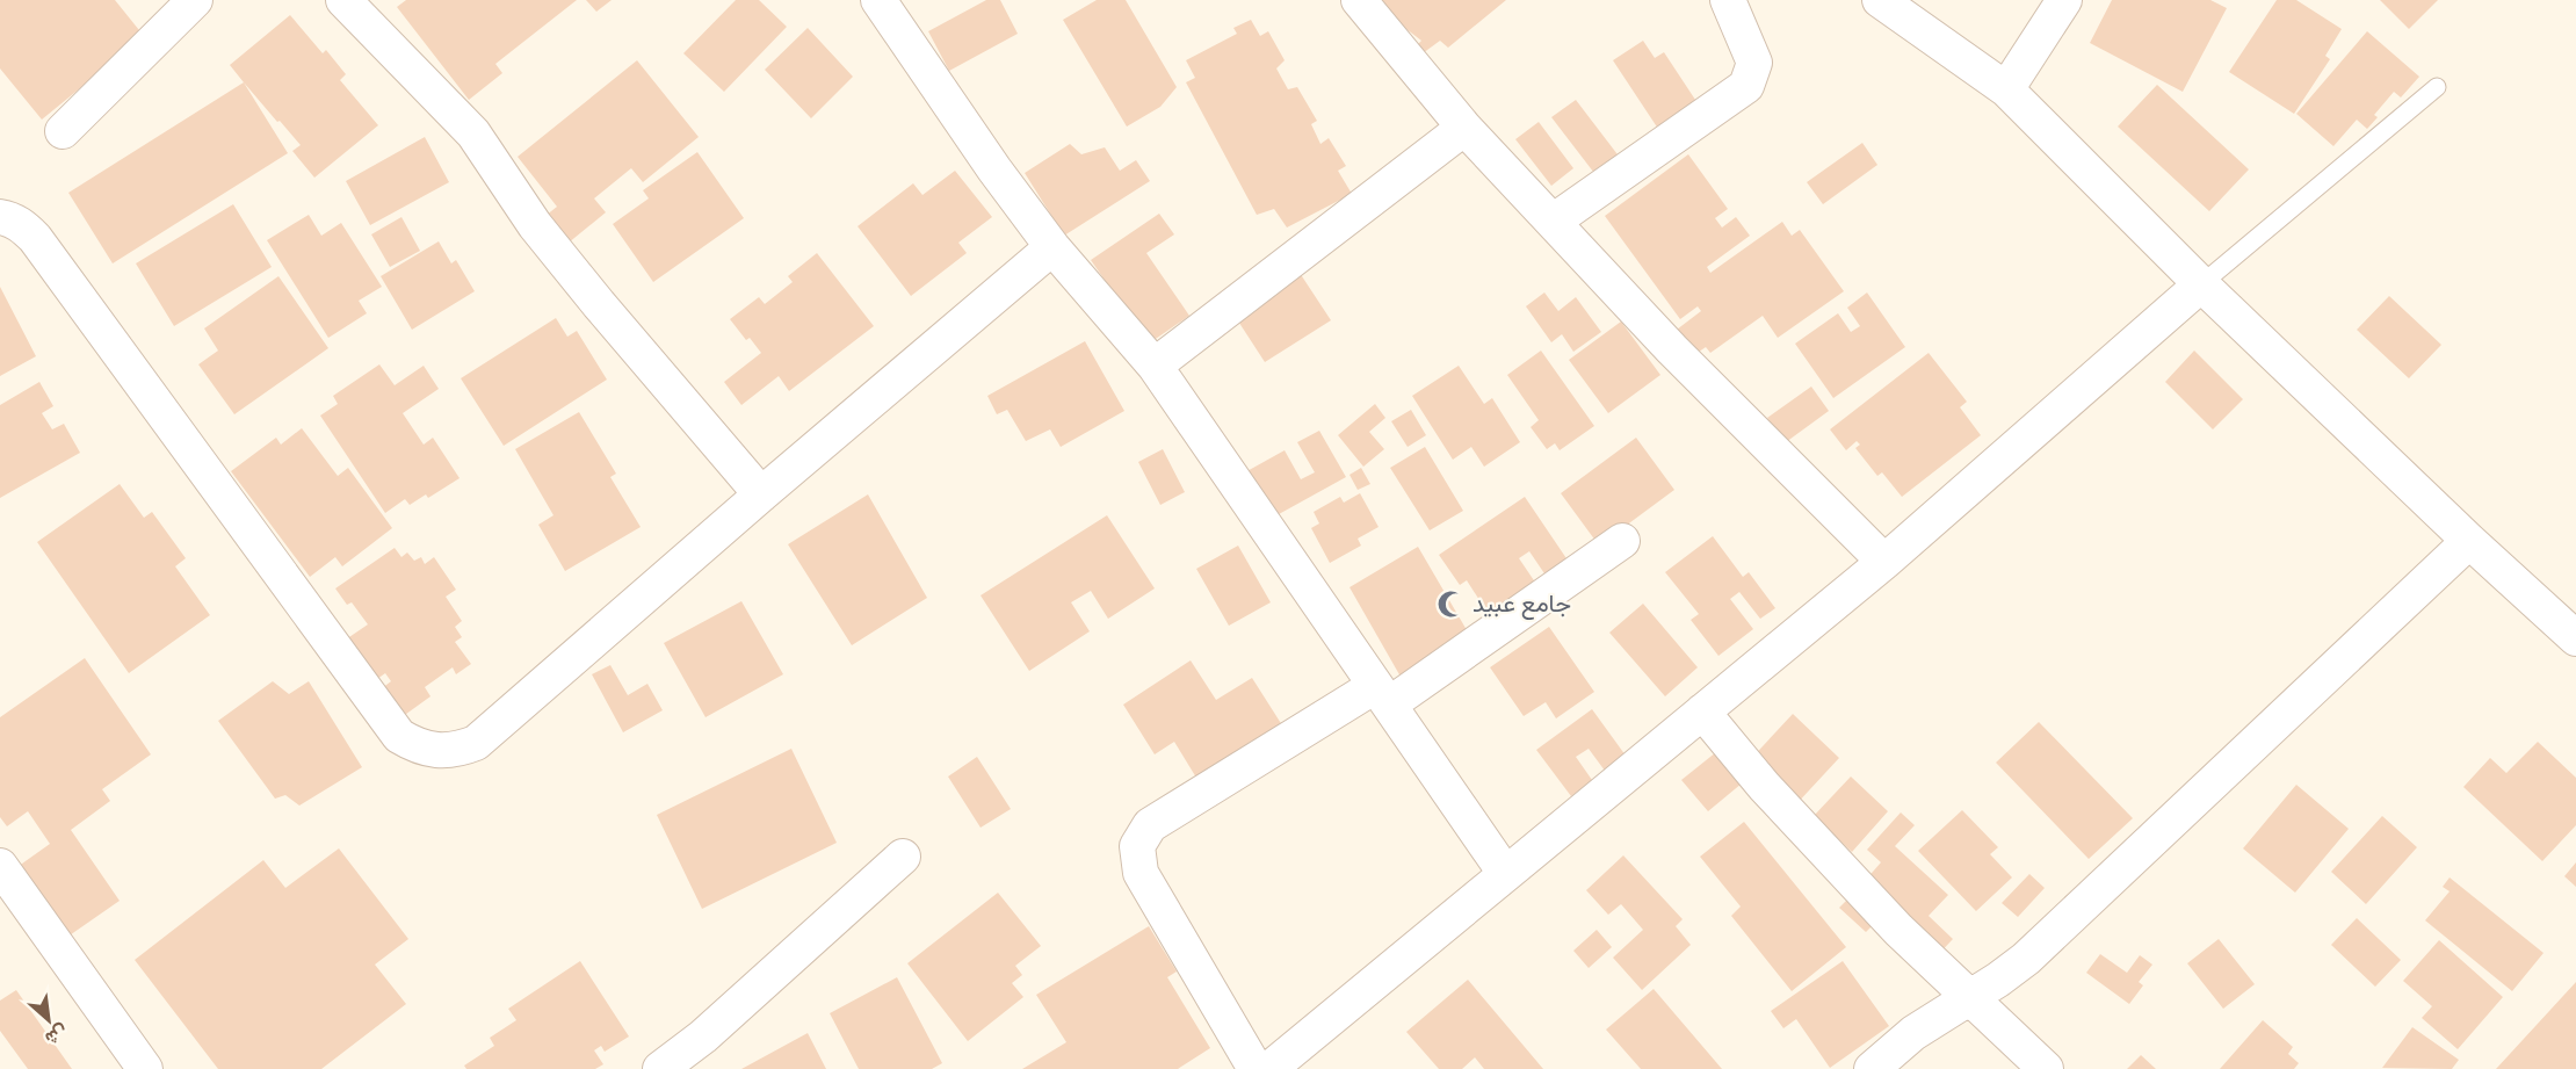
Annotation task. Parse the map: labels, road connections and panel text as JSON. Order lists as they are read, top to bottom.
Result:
{
  "places": {
    "mosque": ["جامع عبيد"]
  },
  "north": "bottom right"
}
